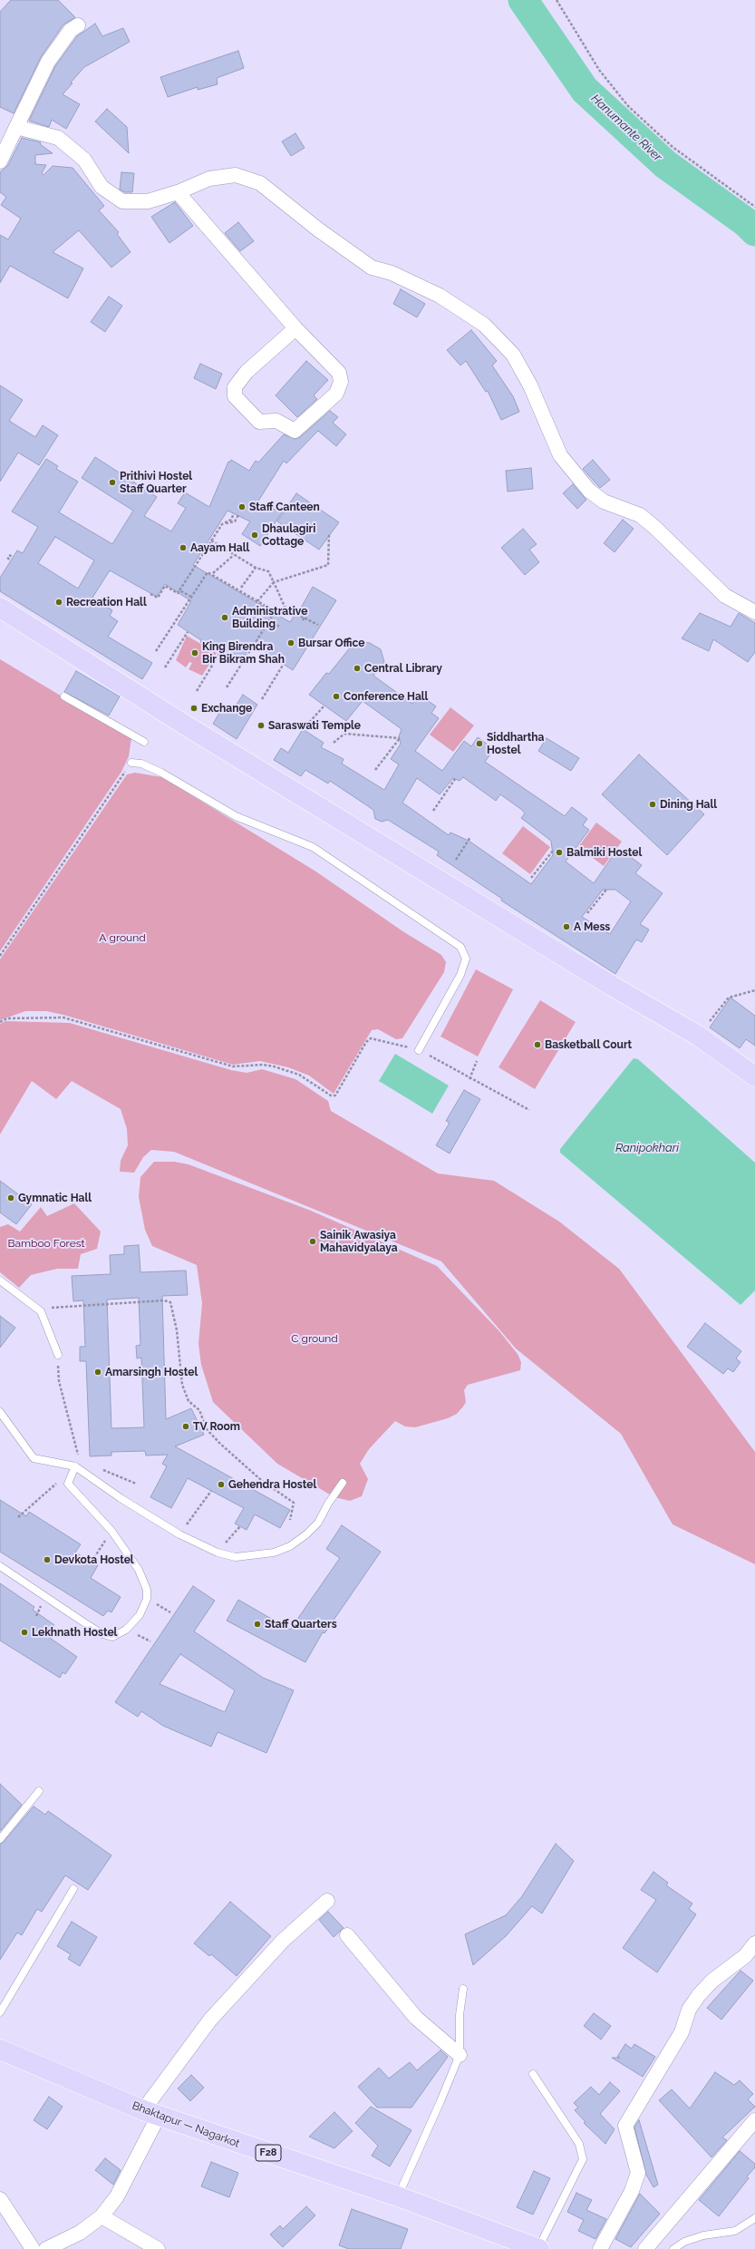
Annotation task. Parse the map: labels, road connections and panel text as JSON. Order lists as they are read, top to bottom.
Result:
{
  "streets": {
    "main road": ["Bhaktapur — Nagarkot", "F28"]
  },
  "water": ["Hanumante River", "Ranipokhari"],
  "parks": ["A ground", "Bamboo Forest", "C ground"],
  "places": [
    "Prithivi Hostel Staff Quarter",
    "Staff Canteen",
    "Dhaulagiri Cottage",
    "Aayam Hall",
    "Recreation Hall",
    "Administrative Building",
    "Bursar Office",
    "King Birendra Bir Bikram Shah",
    "Central Library",
    "Conference Hall",
    "Exchange",
    "Saraswati Temple",
    "Siddhartha Hostel",
    "Dining Hall",
    "Balmiki Hostel",
    "A Mess",
    "Basketball Court",
    "Gymnatic Hall",
    "Sainik Awasiya Mahavidyalaya",
    "Amarsingh Hostel",
    "TV Room",
    "Gehendra Hostel",
    "Devkota Hostel",
    "Staff Quarters",
    "Lekhnath Hostel"
  ]
}
